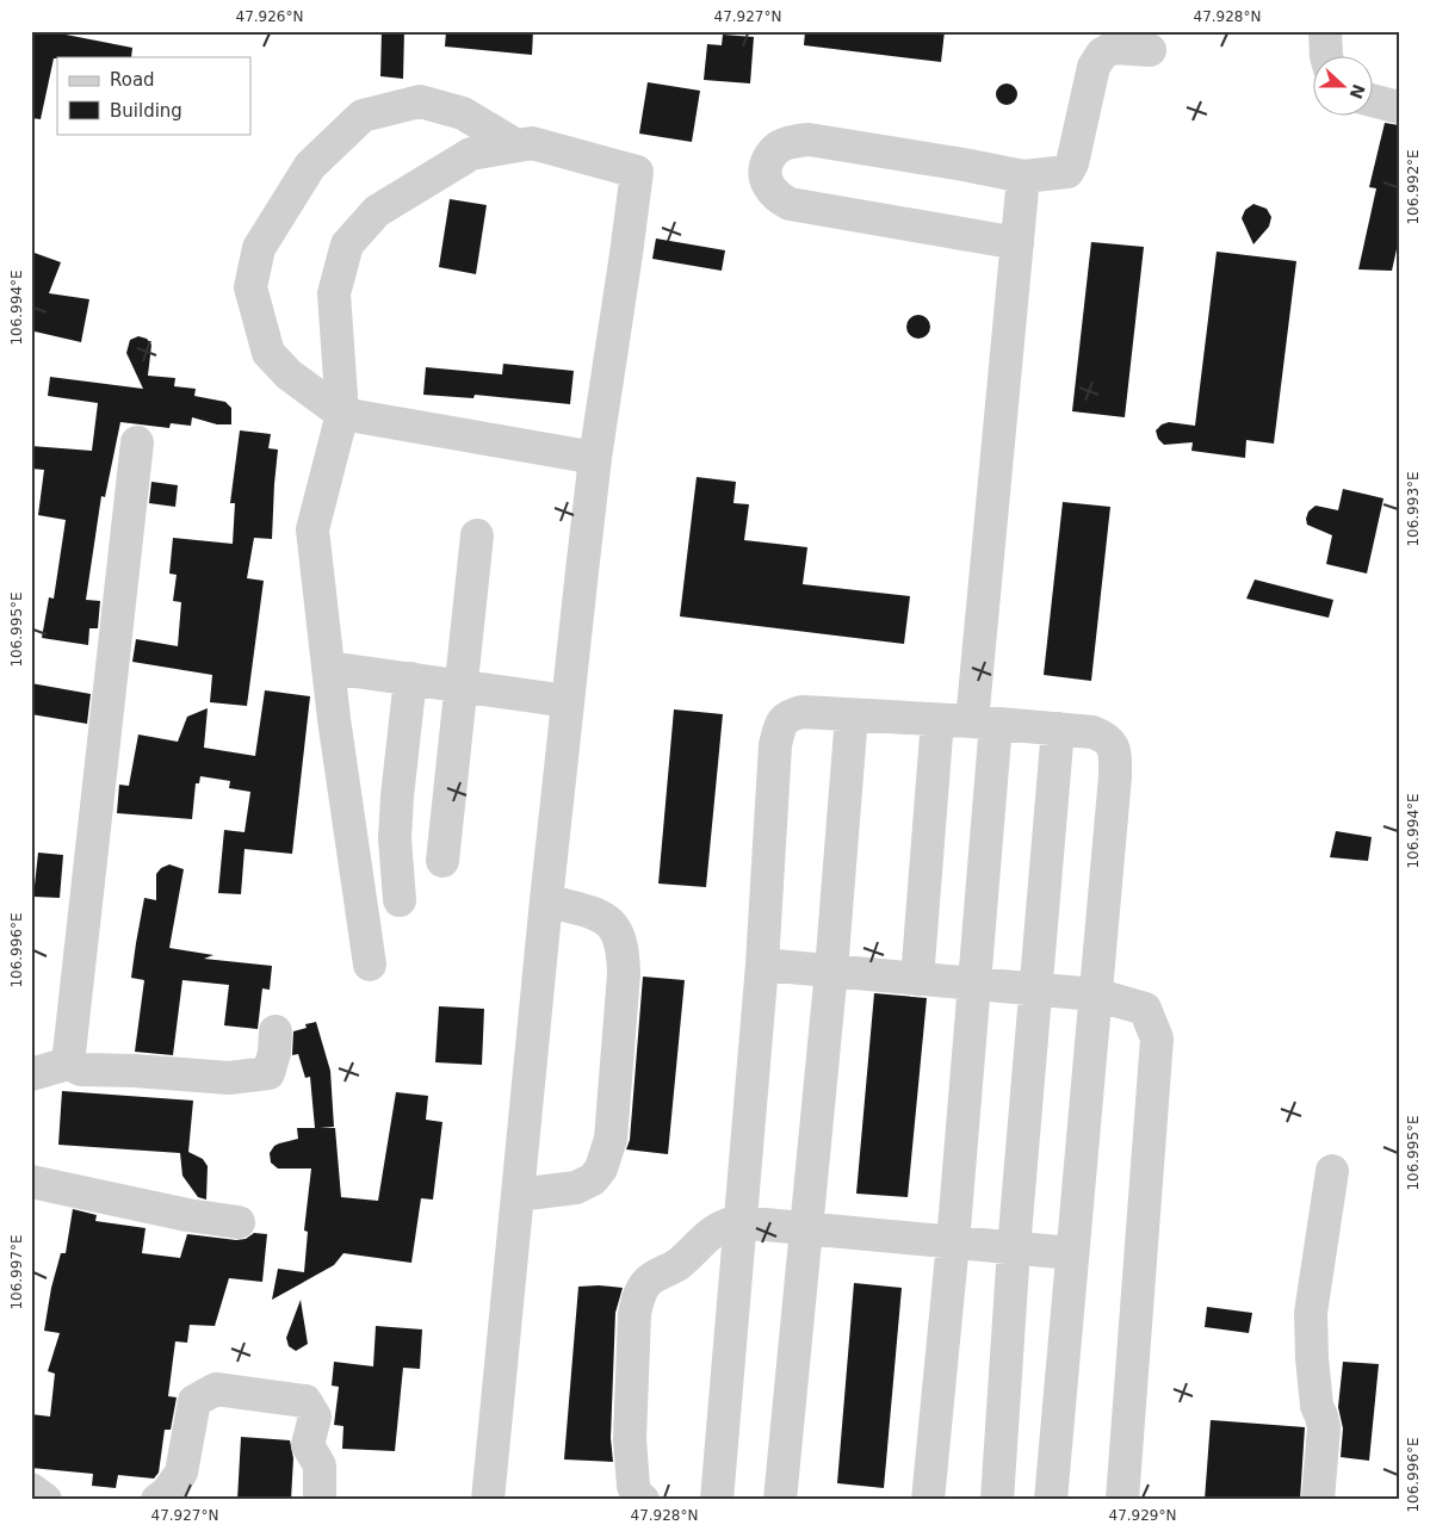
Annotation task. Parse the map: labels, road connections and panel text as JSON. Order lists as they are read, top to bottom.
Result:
{
  "legend": ["Road", "Building"],
  "north": "right",
  "coordinates": [
    "47.926°N",
    "47.927°N",
    "47.928°N",
    "106.992°E",
    "106.994°E",
    "106.993°E",
    "106.995°E",
    "106.996°E",
    "106.997°E",
    "47.929°N"
  ]
}
